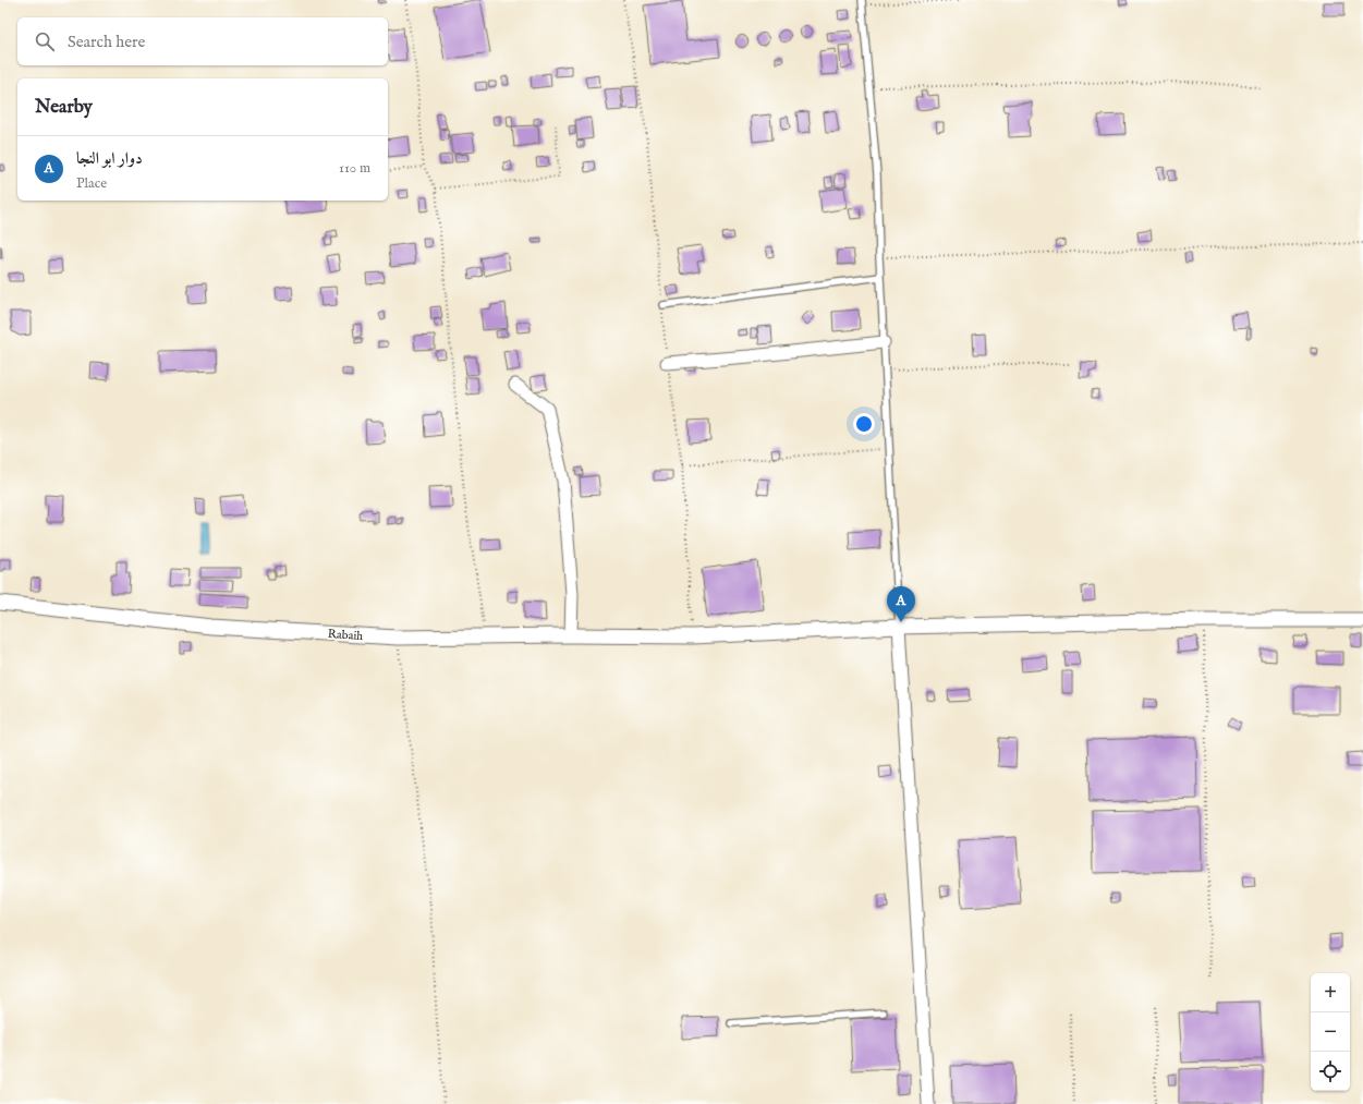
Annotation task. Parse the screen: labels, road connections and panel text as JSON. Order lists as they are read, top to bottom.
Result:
{
  "streets": {
    "street": ["Rabaih"]
  },
  "page": {
    "search": "Search here",
    "heading": "Nearby",
    "list": [
      {
        "mark": "A",
        "name": "دوار ابو النجا",
        "note": "Place",
        "value": "110 m"
      }
    ],
    "pins": "A",
    "map_buttons": ["+", "−"]
  }
}
